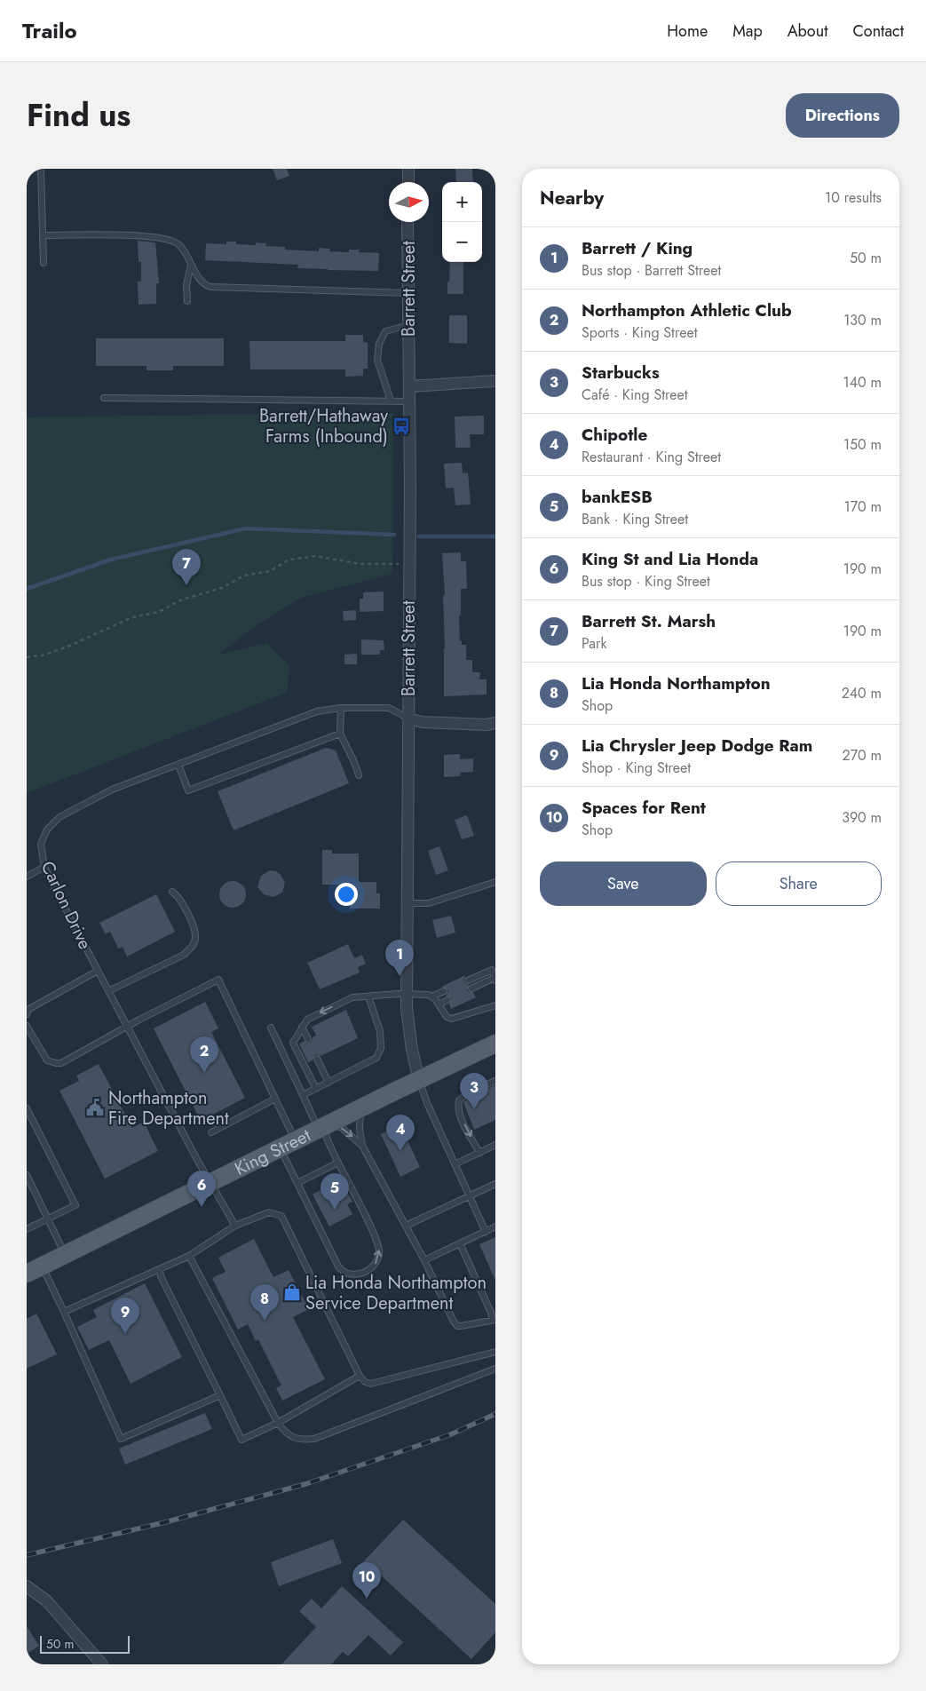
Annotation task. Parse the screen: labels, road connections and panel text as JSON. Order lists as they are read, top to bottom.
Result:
{
  "streets": {
    "main road": ["King Street"],
    "street": ["Barrett Street"],
    "lane": ["Carlon Drive"]
  },
  "crossings": [
    ["Barrett Street", "Carlon Drive"],
    ["Barrett Street", "King Street"],
    ["Carlon Drive", "King Street"]
  ],
  "places": {
    "bus stop": ["Barrett/Hathaway Farms (Inbound)"],
    "public building": ["Northampton Fire Department"],
    "shop": ["Lia Honda Northampton Service Department"]
  },
  "scale_bar": "50 m",
  "north": "right",
  "page": {
    "header": "Trailo",
    "nav": [
      "Home",
      "Map",
      "About",
      "Contact"
    ],
    "title": "Find us",
    "buttons": [
      "Directions",
      ["Save", "Share"]
    ],
    "heading": ["Nearby", "10 results"],
    "map_buttons": ["+", "−"],
    "list": [
      {
        "mark": "1",
        "name": "Barrett / King",
        "note": "Bus stop · Barrett Street",
        "value": "50 m"
      },
      {
        "mark": "2",
        "name": "Northampton Athletic Club",
        "note": "Sports · King Street",
        "value": "130 m"
      },
      {
        "mark": "3",
        "name": "Starbucks",
        "note": "Café · King Street",
        "value": "140 m"
      },
      {
        "mark": "4",
        "name": "Chipotle",
        "note": "Restaurant · King Street",
        "value": "150 m"
      },
      {
        "mark": "5",
        "name": "bankESB",
        "note": "Bank · King Street",
        "value": "170 m"
      },
      {
        "mark": "6",
        "name": "King St and Lia Honda",
        "note": "Bus stop · King Street",
        "value": "190 m"
      },
      {
        "mark": "7",
        "name": "Barrett St. Marsh",
        "note": "Park",
        "value": "190 m"
      },
      {
        "mark": "8",
        "name": "Lia Honda Northampton",
        "note": "Shop",
        "value": "240 m"
      },
      {
        "mark": "9",
        "name": "Lia Chrysler Jeep Dodge Ram",
        "note": "Shop · King Street",
        "value": "270 m"
      },
      {
        "mark": "10",
        "name": "Spaces for Rent",
        "note": "Shop",
        "value": "390 m"
      }
    ],
    "pins": [
      "7",
      "1",
      "2",
      "3",
      "4",
      "6",
      "5",
      "8",
      "9",
      "10"
    ],
    "scale": "50 m"
  }
}
